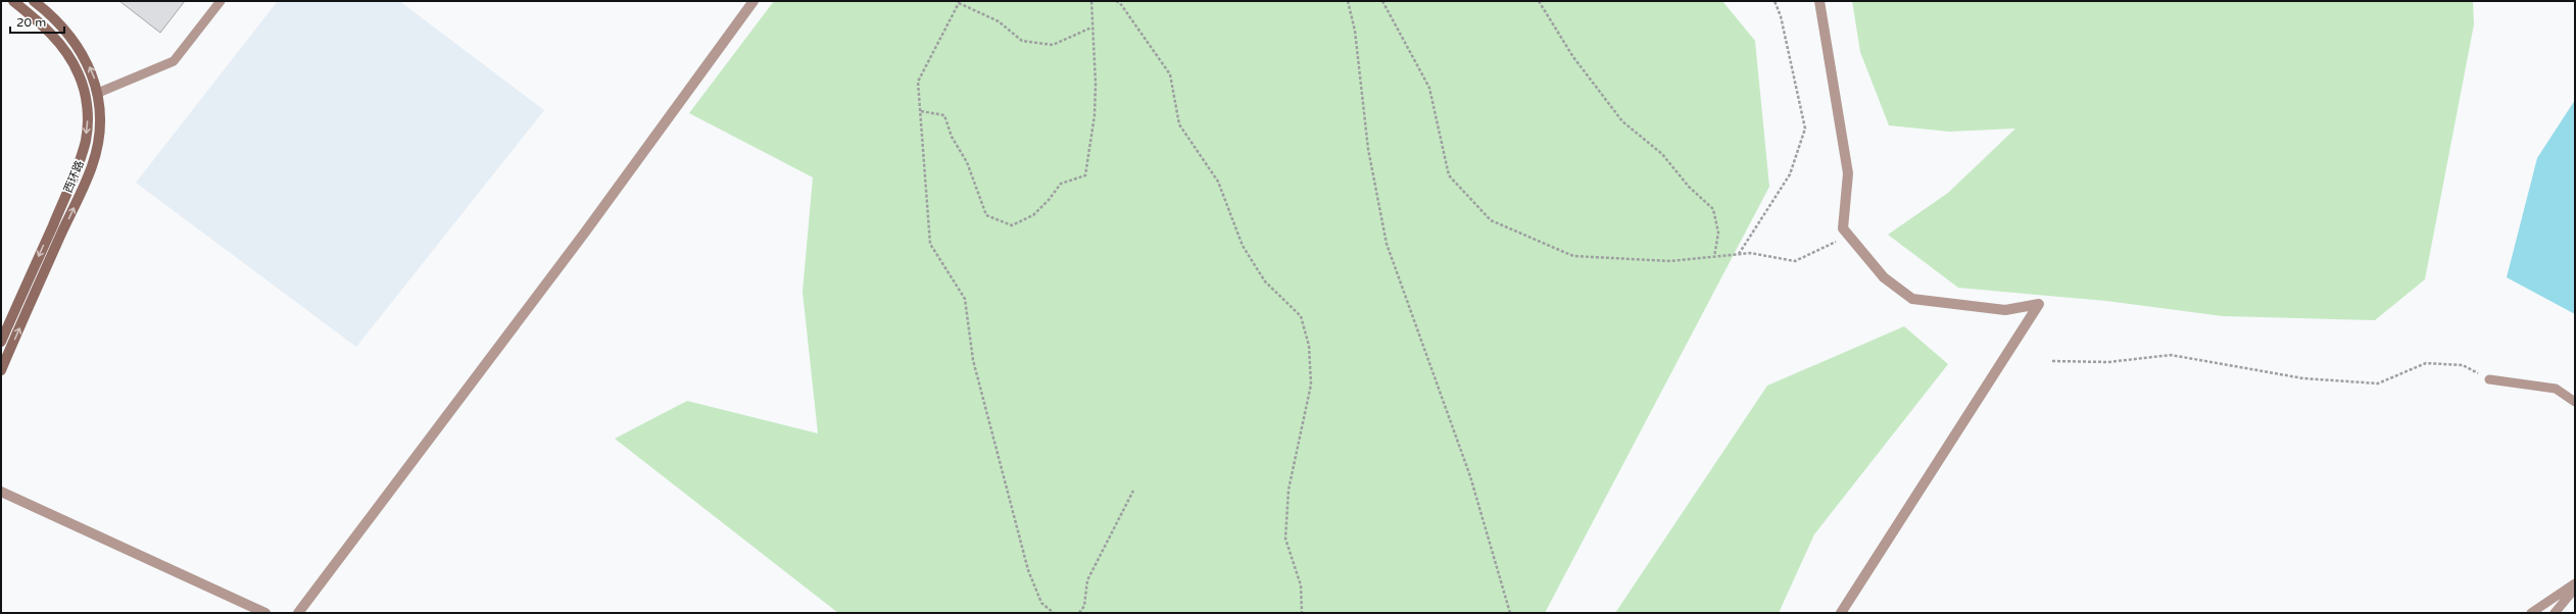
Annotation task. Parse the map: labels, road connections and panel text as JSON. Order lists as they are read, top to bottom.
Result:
{
  "streets": {
    "main road": ["西环路"]
  },
  "scale_bar": "20 m"
}
